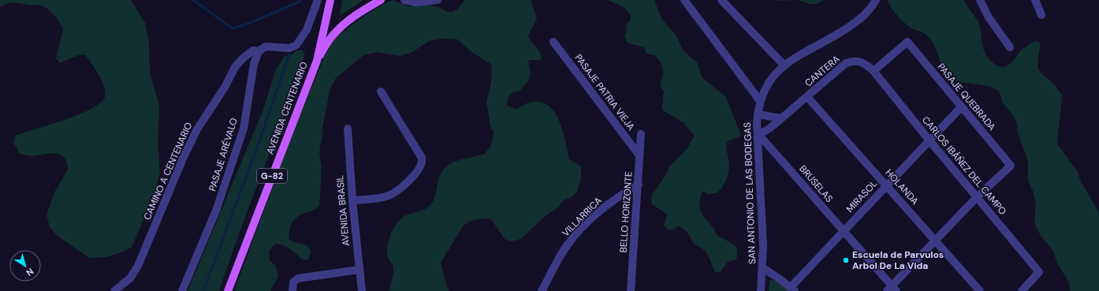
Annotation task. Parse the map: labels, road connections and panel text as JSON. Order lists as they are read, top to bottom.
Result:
{
  "streets": {
    "main road": ["AVENIDA CENTENARIO", "G-82"],
    "street": [
      "CANTERA",
      "PASAJE PATRIA VIEJA",
      "PASAJE QUEBRADA",
      "PASAJE ARÉVALO",
      "CARLOS IBÁÑEZ DEL CAMPO",
      "CAMINO A CENTENARIO",
      "BRUSELAS",
      "HOLANDA",
      "SAN ANTONIO DE LAS BODEGAS",
      "MIRASOL",
      "AVENIDA BRASIL",
      "BELLO HORIZONTE",
      "VILLARRICA"
    ]
  },
  "crossings": [
    ["CANTERA", "PASAJE QUEBRADA"],
    ["CANTERA", "CARLOS IBÁÑEZ DEL CAMPO"],
    ["CANTERA", "BRUSELAS"],
    ["CANTERA", "HOLANDA"],
    ["CANTERA", "SAN ANTONIO DE LAS BODEGAS"],
    ["PASAJE PATRIA VIEJA", "BELLO HORIZONTE"],
    ["PASAJE QUEBRADA", "CARLOS IBÁÑEZ DEL CAMPO"],
    ["PASAJE QUEBRADA", "MIRASOL"],
    ["PASAJE ARÉVALO", "CAMINO A CENTENARIO"],
    ["CARLOS IBÁÑEZ DEL CAMPO", "MIRASOL"],
    ["BRUSELAS", "SAN ANTONIO DE LAS BODEGAS"],
    ["BRUSELAS", "MIRASOL"],
    ["HOLANDA", "MIRASOL"],
    ["BELLO HORIZONTE", "VILLARRICA"]
  ],
  "places": ["Escuela de Parvulos Arbol De La Vida"],
  "north": "bottom right"
}
